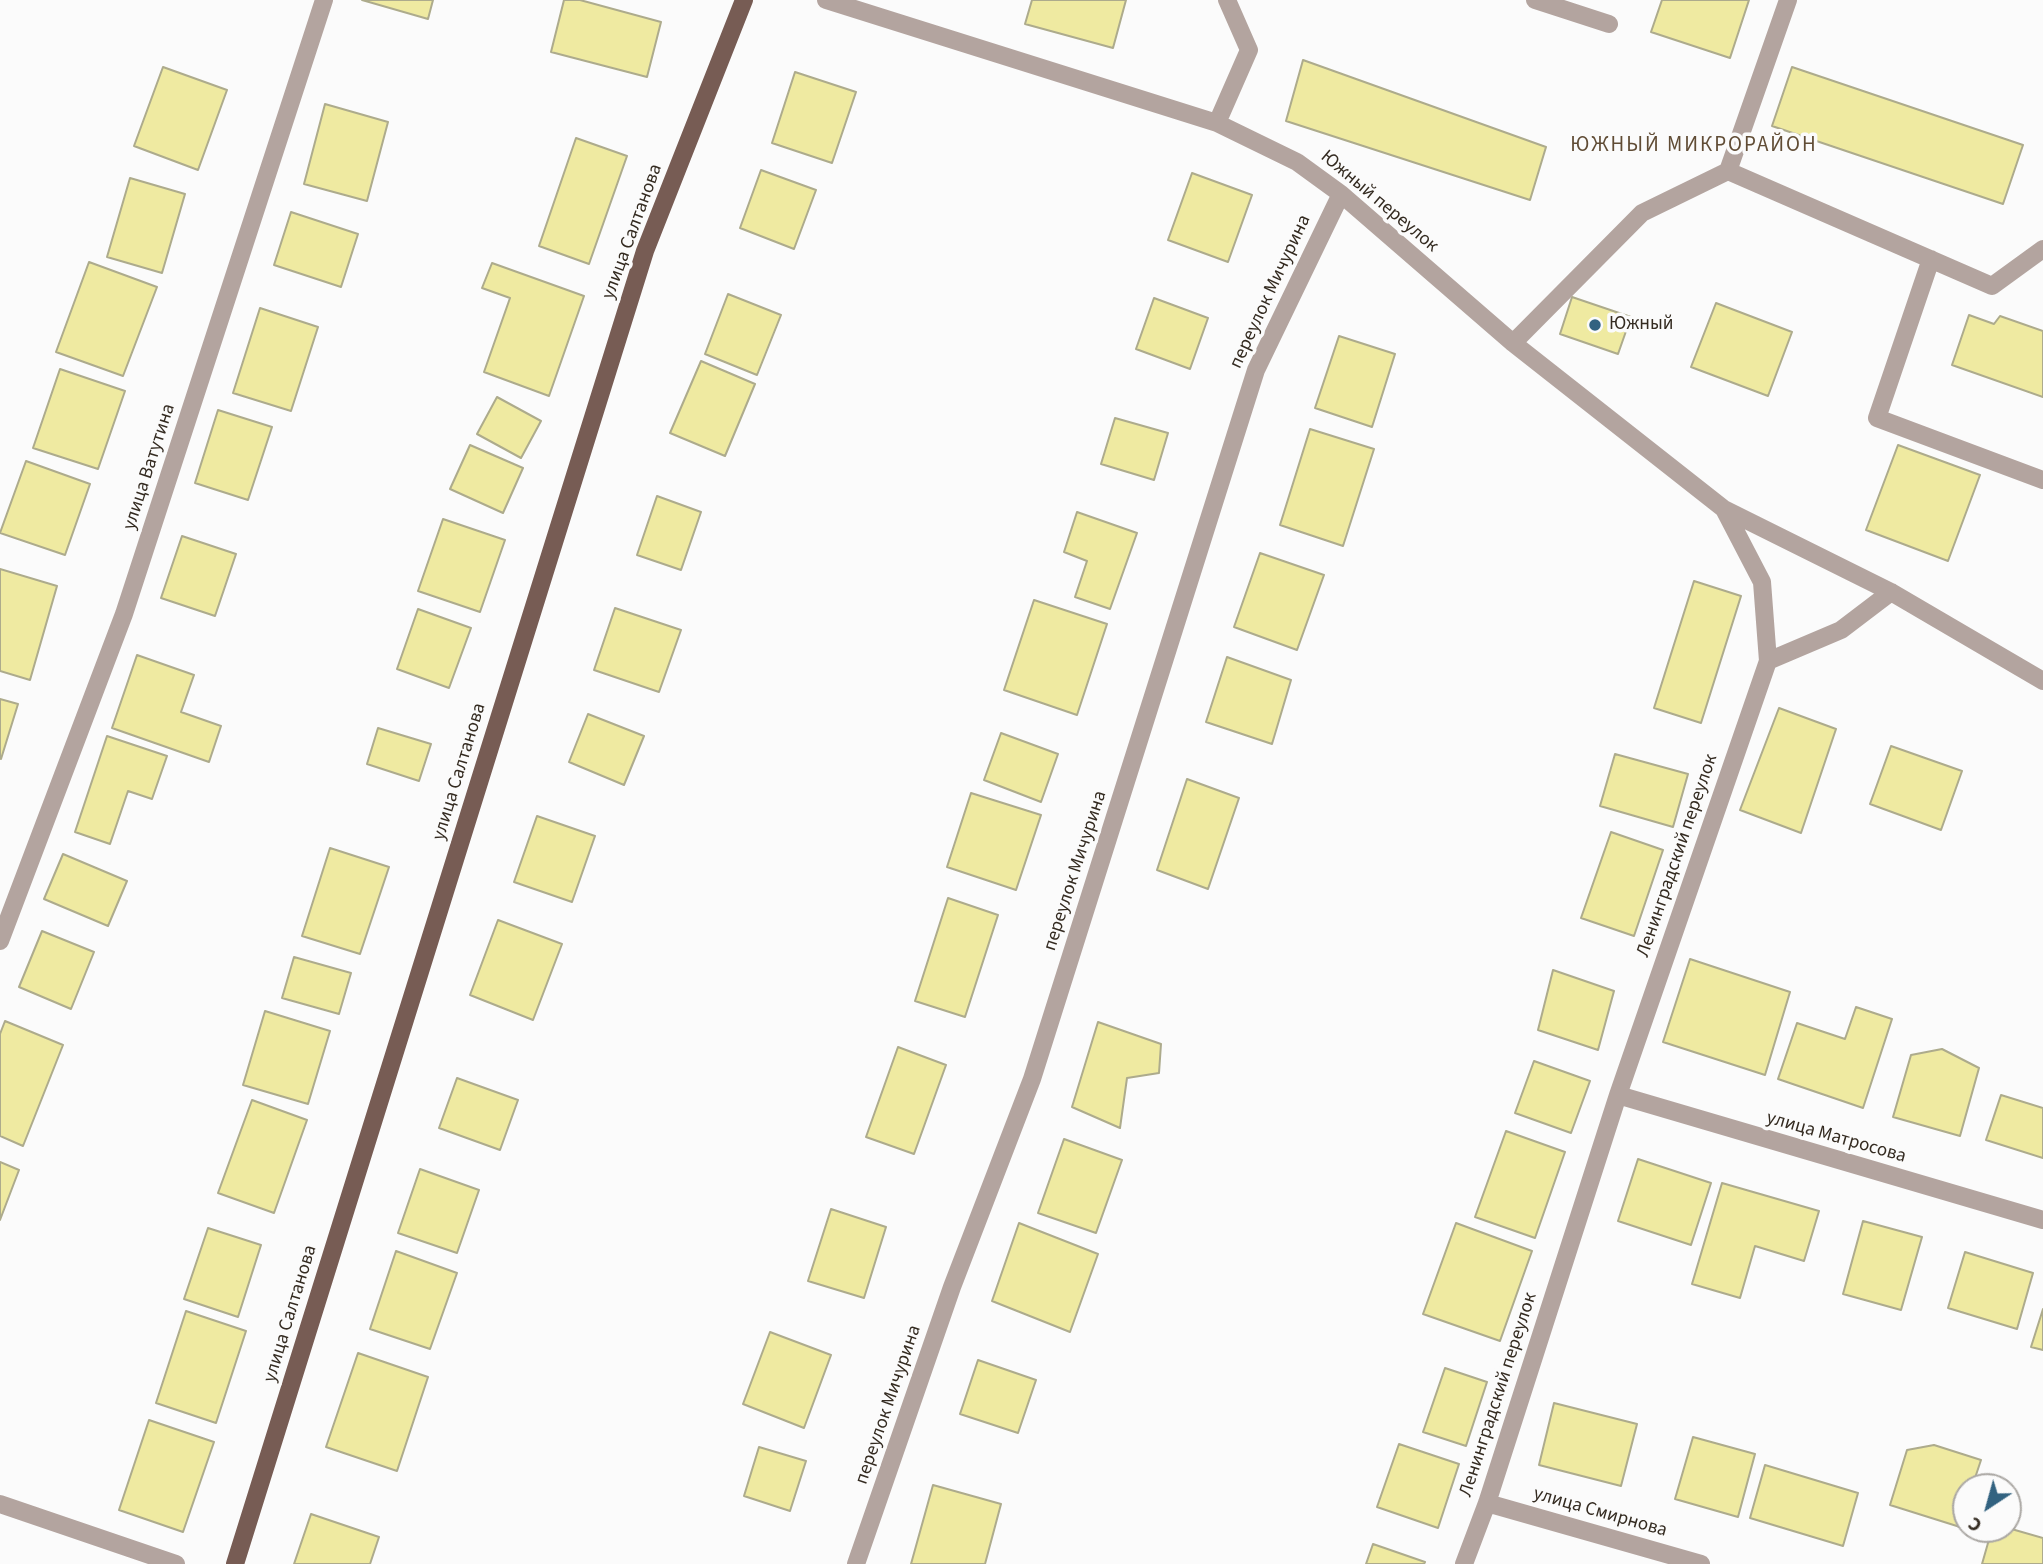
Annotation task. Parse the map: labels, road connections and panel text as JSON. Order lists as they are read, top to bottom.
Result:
{
  "streets": {
    "main road": ["улица Салтанова"],
    "street": [
      "Южный переулок",
      "переулок Мичурина",
      "улица Ватутина",
      "Ленинградский переулок",
      "улица Матросова",
      "улица Смирнова"
    ]
  },
  "crossings": [
    ["Южный переулок", "переулок Мичурина"],
    ["Южный переулок", "Ленинградский переулок"],
    ["Ленинградский переулок", "улица Матросова"],
    ["Ленинградский переулок", "улица Смирнова"]
  ],
  "districts": ["ЮЖНЫЙ МИКРОРАЙОН"],
  "places": ["Южный"],
  "north": "bottom left"
}
